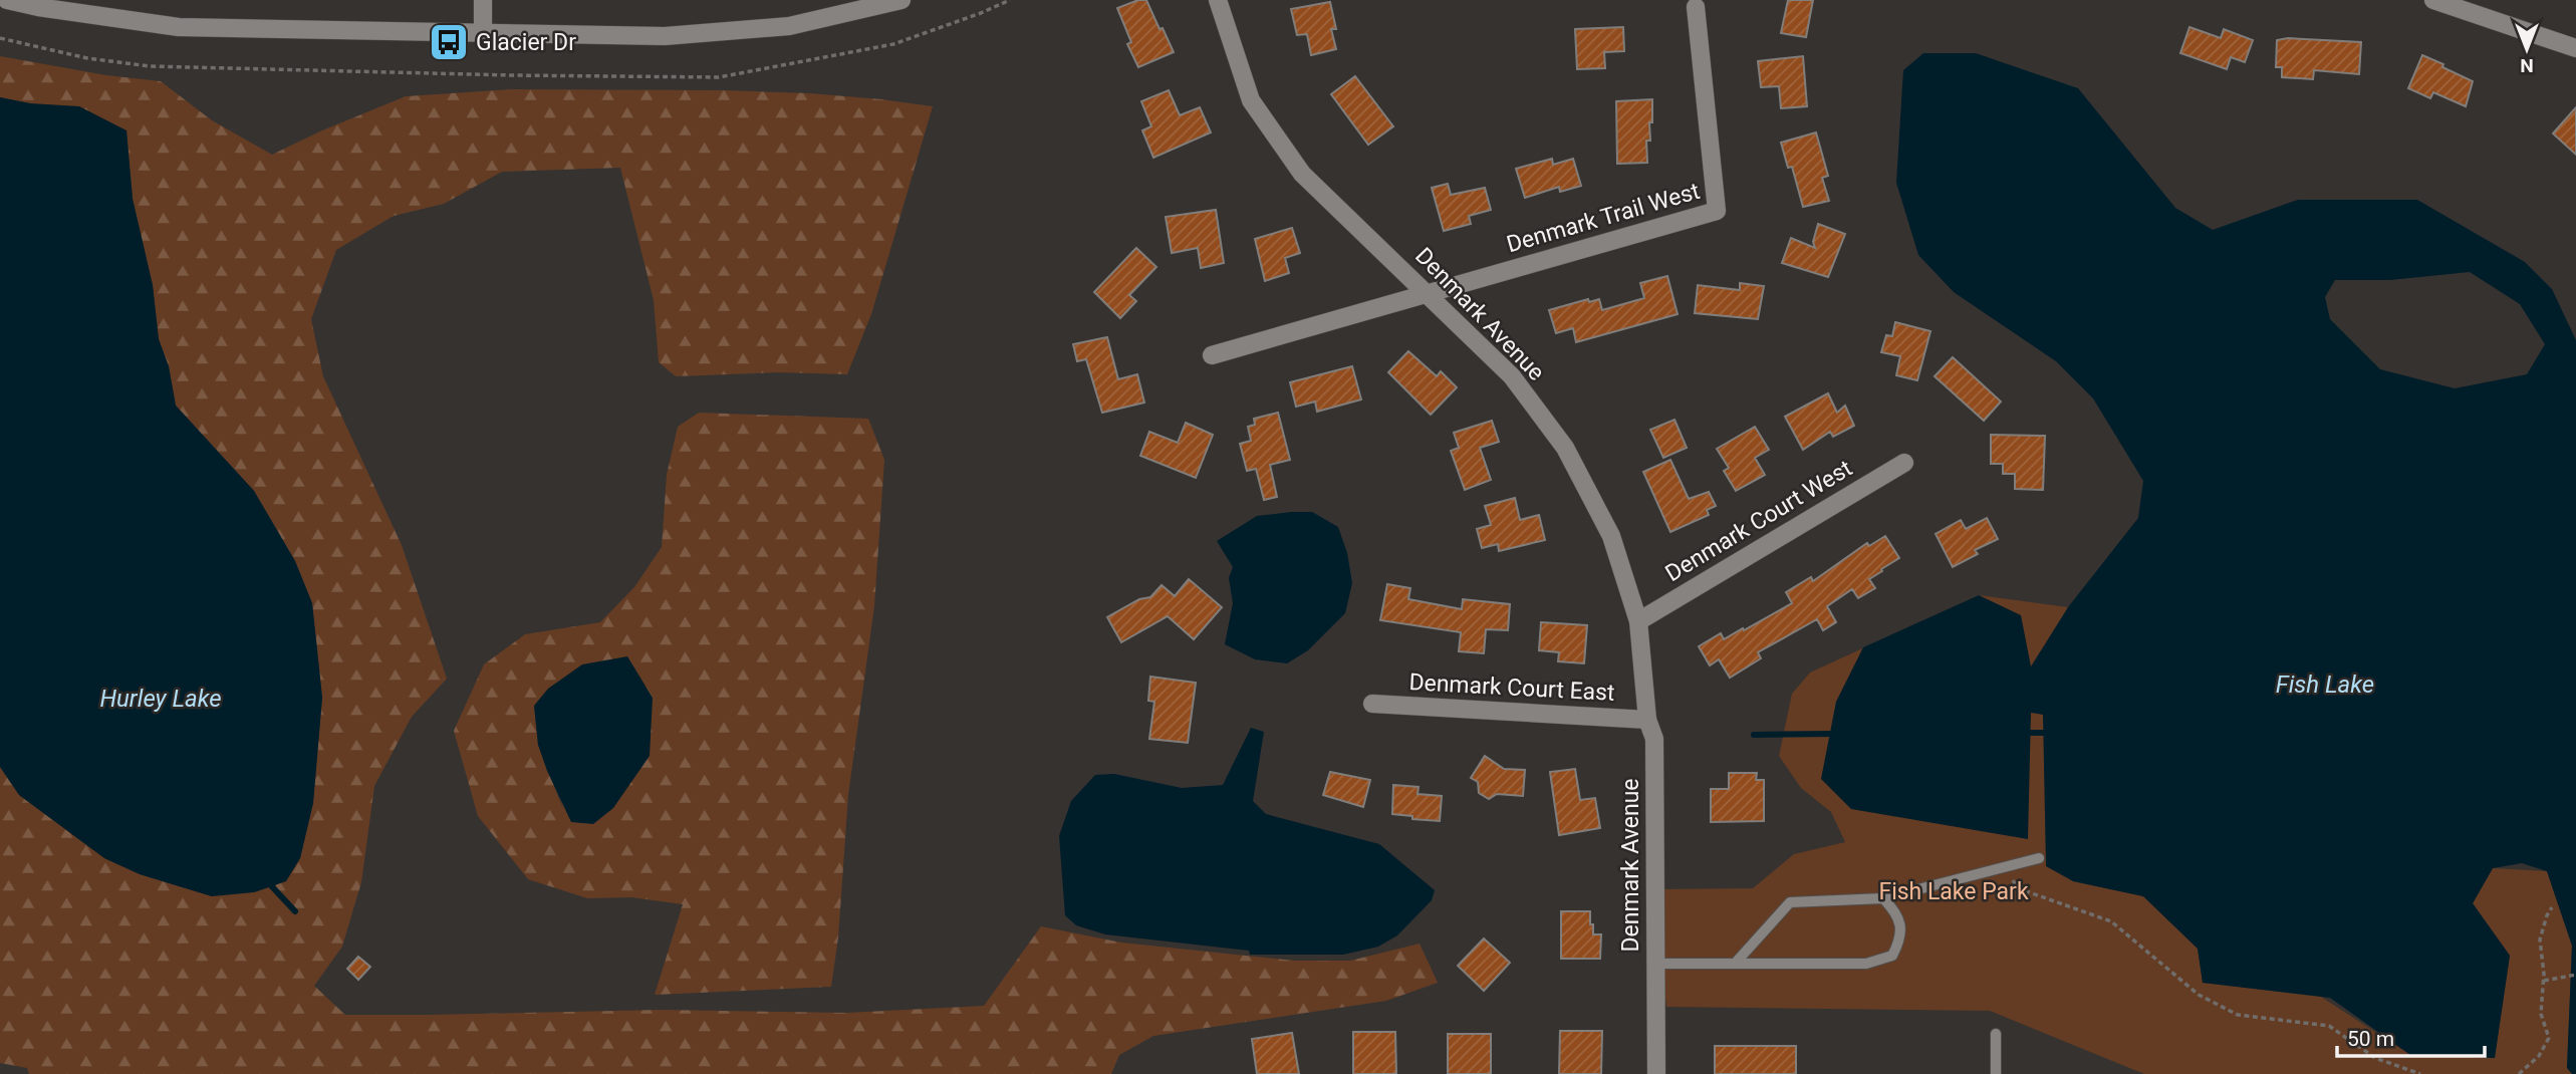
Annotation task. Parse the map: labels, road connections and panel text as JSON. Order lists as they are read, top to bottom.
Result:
{
  "streets": {
    "street": [
      "Denmark Trail West",
      "Denmark Avenue",
      "Denmark Court West",
      "Denmark Court East"
    ]
  },
  "crossings": [
    ["Denmark Trail West", "Denmark Avenue"],
    ["Denmark Avenue", "Denmark Court West"],
    ["Denmark Avenue", "Denmark Court East"]
  ],
  "water": ["Fish Lake", "Hurley Lake"],
  "parks": ["Fish Lake Park"],
  "places": {
    "bus stop": ["Glacier Dr"]
  },
  "scale_bar": "50 m",
  "north": "bottom"
}
